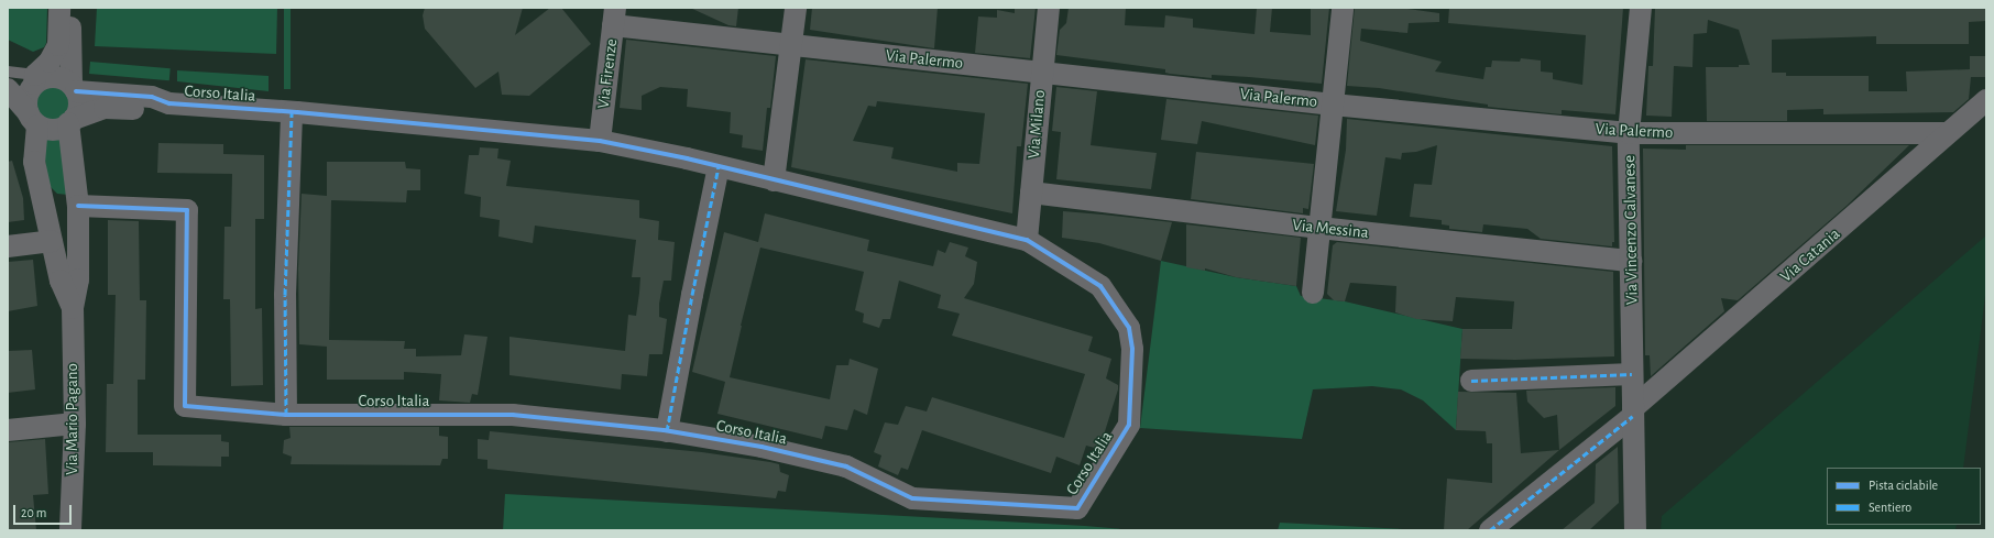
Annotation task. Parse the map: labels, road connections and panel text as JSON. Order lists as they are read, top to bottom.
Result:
{
  "streets": {
    "street": [
      "Via Palermo",
      "Via Firenze",
      "Corso Italia",
      "Via Milano",
      "Via Messina",
      "Via Vincenzo Calvanese",
      "Via Catania",
      "Via Mario Pagano"
    ]
  },
  "crossings": [
    ["Via Palermo", "Via Firenze"],
    ["Via Palermo", "Via Milano"],
    ["Via Palermo", "Via Vincenzo Calvanese"],
    ["Via Palermo", "Via Catania"],
    ["Via Firenze", "Corso Italia"],
    ["Corso Italia", "Via Milano"],
    ["Corso Italia", "Via Mario Pagano"],
    ["Via Milano", "Via Messina"],
    ["Via Messina", "Via Vincenzo Calvanese"],
    ["Via Vincenzo Calvanese", "Via Catania"]
  ],
  "legend": ["Pista ciclabile", "Sentiero"],
  "scale_bar": "20 m"
}
